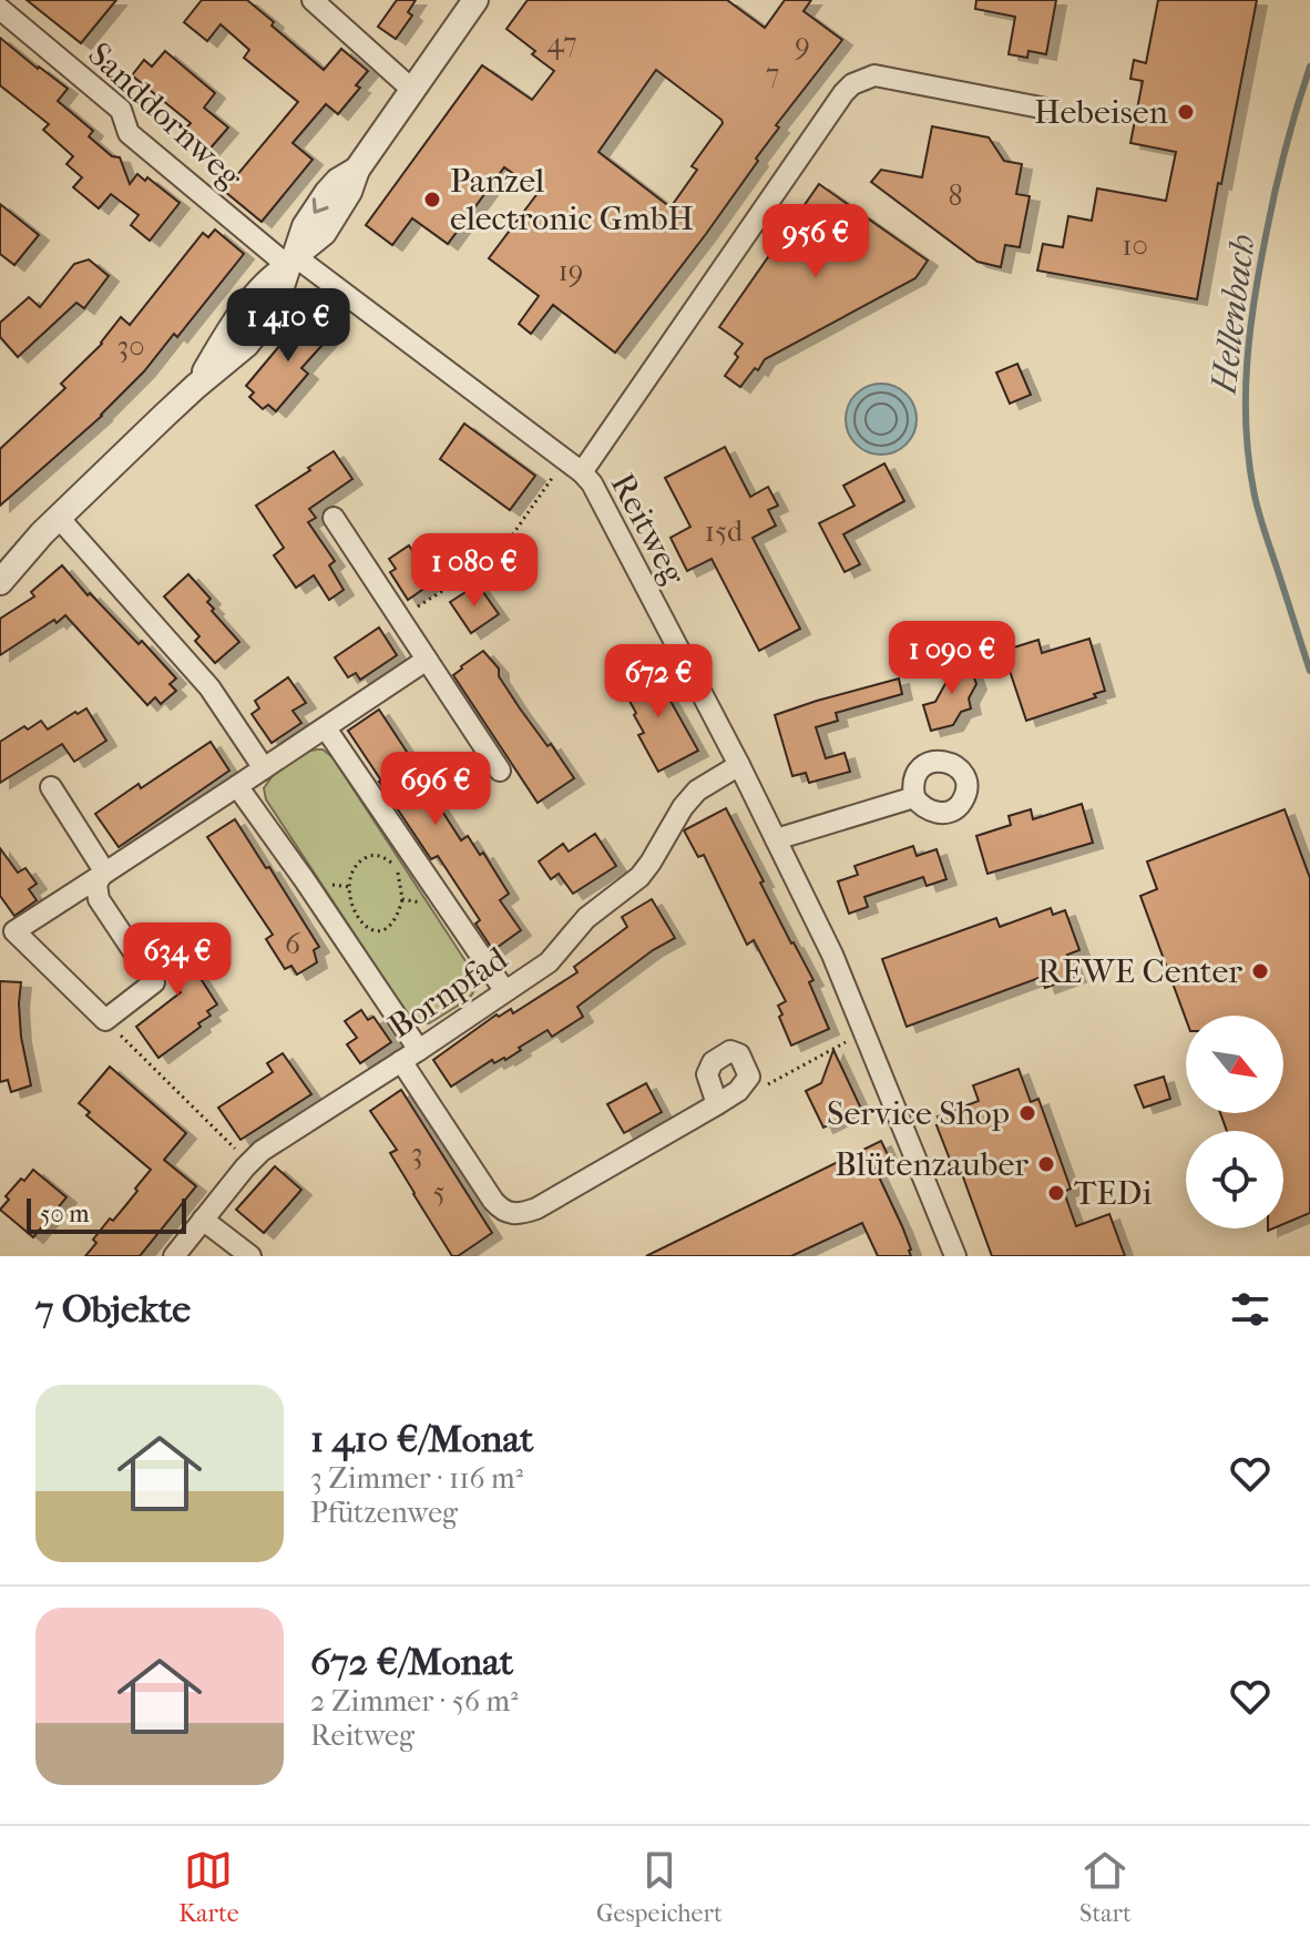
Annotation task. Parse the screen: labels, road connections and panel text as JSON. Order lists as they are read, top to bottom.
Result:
{
  "streets": {
    "street": ["Sanddornweg", "Reitweg", "Bornpfad"]
  },
  "crossings": [
    ["Sanddornweg", "Reitweg"],
    ["Reitweg", "Bornpfad"]
  ],
  "water": ["Hellenbach"],
  "places": [
    "Hebeisen",
    "Panzel electronic GmbH",
    "REWE Center",
    "Service Shop",
    "Blütenzauber",
    "TEDi"
  ],
  "house_numbers": [
    "47",
    "9",
    "7",
    "8",
    "10",
    "19",
    "30",
    "15d",
    "6",
    "3",
    "5"
  ],
  "scale_bar": "50 m",
  "north": "bottom right",
  "page": {
    "price": [
      "956 €",
      "1 410 €",
      "1 080 €",
      "1 090 €",
      "672 €",
      "696 €",
      "634 €"
    ],
    "scale": "50 m",
    "heading": "7 Objekte",
    "list": [
      {
        "name": "1 410 €/Monat",
        "note": "3 Zimmer · 116 m² · Pfützenweg"
      },
      {
        "name": "672 €/Monat",
        "note": "2 Zimmer · 56 m² · Reitweg"
      }
    ],
    "tabs": ["Karte", "Gespeichert", "Start"]
  }
}
